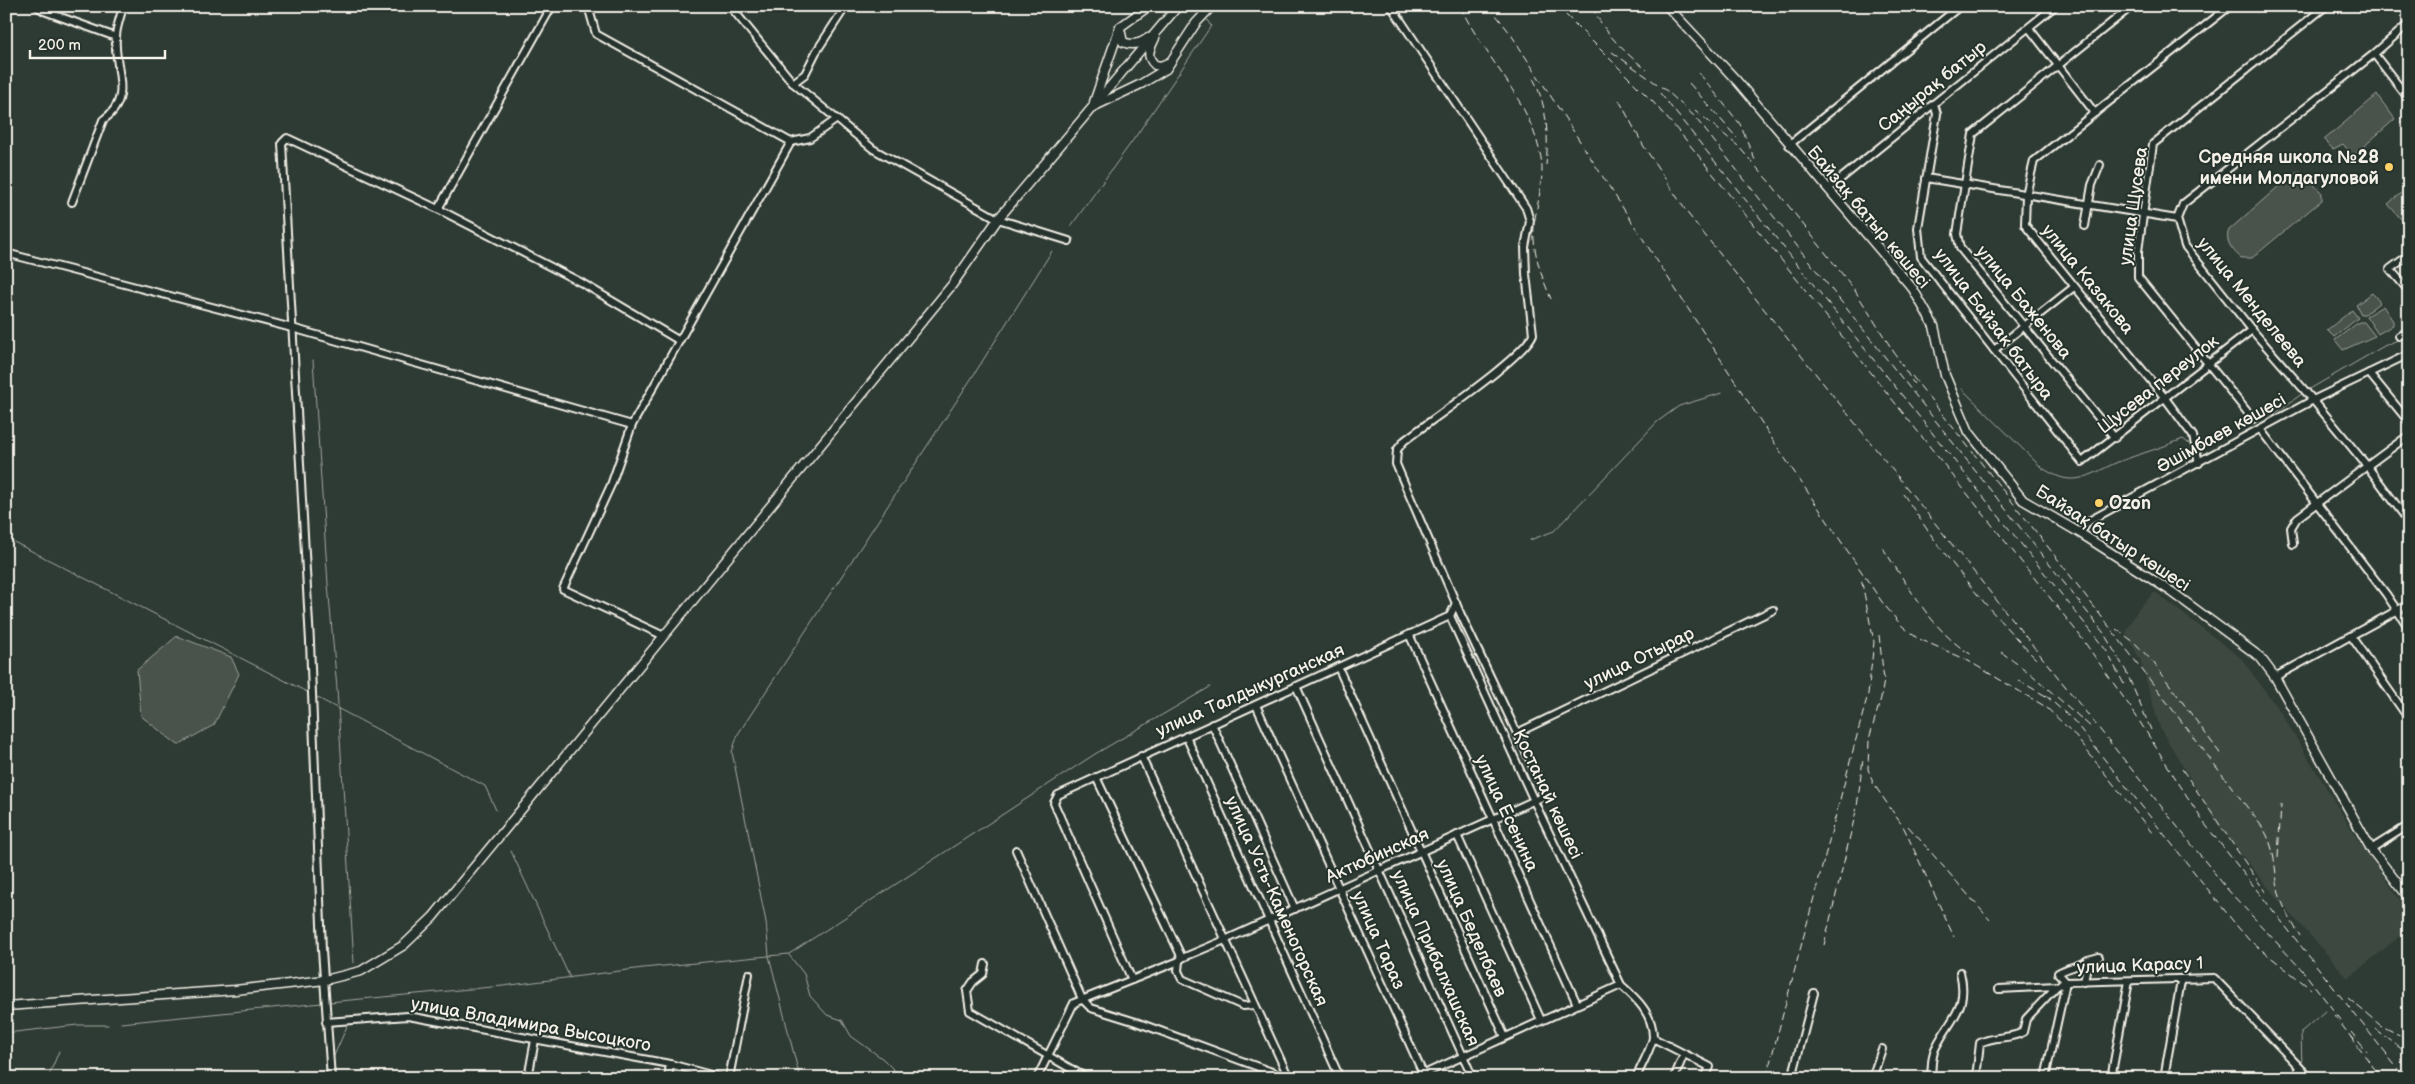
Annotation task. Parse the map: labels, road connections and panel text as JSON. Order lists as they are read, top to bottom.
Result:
{
  "streets": {
    "main road": ["Байзақ батыр көшесі"],
    "street": [
      "Саңырақ батыр",
      "улица Щусева",
      "улица Казакова",
      "улица Баженова",
      "улица Менделеева",
      "улица Байзак батыра",
      "Щусева переулок",
      "Әшімбаев көшесі",
      "улица Отырар",
      "улица Талдыкурганская",
      "Қостанай көшесі",
      "улица Есенина",
      "Актюбинская",
      "улица Усть-Каменогорская",
      "улица Беделбаев",
      "улица Тараз",
      "улица Прибалхашская",
      "улица Карасу 1",
      "улица Владимира Высоцкого"
    ]
  },
  "crossings": [
    ["Саңырақ батыр", "Байзақ батыр көшесі"],
    ["Саңырақ батыр", "улица Байзак батыра"],
    ["улица Щусева", "Щусева переулок"],
    ["Байзақ батыр көшесі", "Әшімбаев көшесі"],
    ["улица Казакова", "Щусева переулок"],
    ["улица Казакова", "Әшімбаев көшесі"],
    ["улица Баженова", "Щусева переулок"],
    ["улица Менделеева", "Щусева переулок"],
    ["улица Менделеева", "Әшімбаев көшесі"],
    ["улица Байзак батыра", "Щусева переулок"],
    ["улица Отырар", "Актюбинская"],
    ["улица Талдыкурганская", "Қостанай көшесі"],
    ["улица Талдыкурганская", "улица Есенина"],
    ["улица Талдыкурганская", "Актюбинская"],
    ["улица Талдыкурганская", "улица Усть-Каменогорская"],
    ["улица Талдыкурганская", "улица Беделбаев"],
    ["улица Талдыкурганская", "улица Тараз"],
    ["улица Талдыкурганская", "улица Прибалхашская"],
    ["Қостанай көшесі", "Актюбинская"],
    ["улица Есенина", "Актюбинская"],
    ["Актюбинская", "улица Усть-Каменогорская"],
    ["Актюбинская", "улица Беделбаев"],
    ["Актюбинская", "улица Тараз"],
    ["Актюбинская", "улица Прибалхашская"]
  ],
  "places": ["Средняя школа №28 имени Молдагуловой", "Ozon"],
  "scale_bar": "200 m"
}
